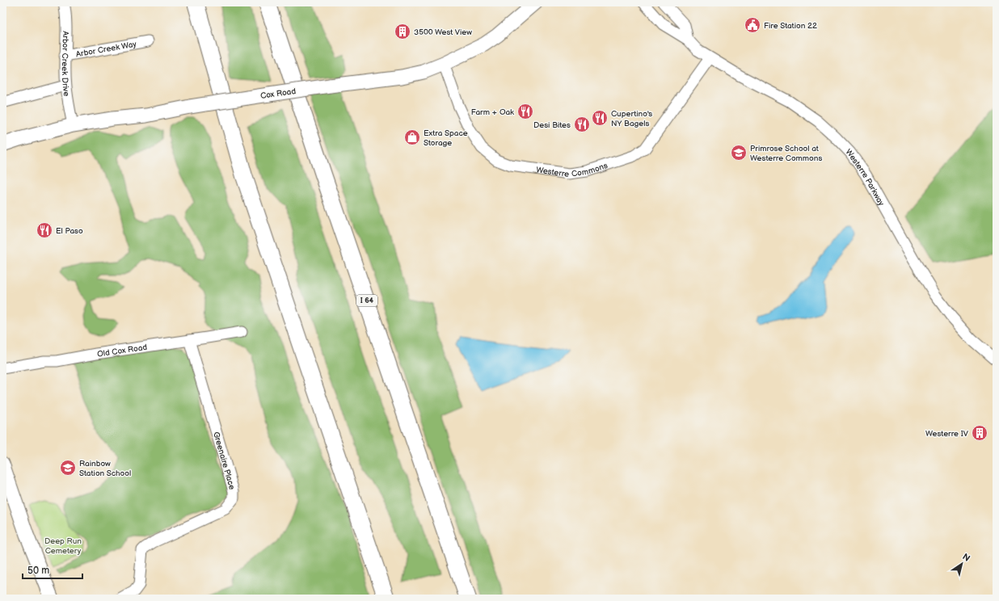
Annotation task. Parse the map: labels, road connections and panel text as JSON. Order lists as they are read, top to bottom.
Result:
{
  "streets": {
    "highway": ["I 64"],
    "main road": ["Cox Road"],
    "street": [
      "Arbor Creek Way",
      "Arbor Creek Drive",
      "Westerre Commons",
      "Westerre Parkway",
      "Old Cox Road",
      "Greenaire Place"
    ]
  },
  "crossings": [
    ["Arbor Creek Way", "Arbor Creek Drive"],
    ["Arbor Creek Drive", "Cox Road"],
    ["Cox Road", "Westerre Commons"],
    ["Westerre Commons", "Westerre Parkway"],
    ["Old Cox Road", "Greenaire Place"]
  ],
  "parks": ["Deep Run Cemetery"],
  "places": {
    "public building": ["Fire Station 22"],
    "building": ["3500 West View", "Westerre IV"],
    "restaurant": [
      "Farm + Oak",
      "Cupertino's NY Bagels",
      "Desi Bites",
      "El Paso"
    ],
    "shop": ["Extra Space Storage"],
    "school or university": ["Primrose School at Westerre Commons", "Rainbow Station School"]
  },
  "scale_bar": "50 m",
  "north": "top right"
}
